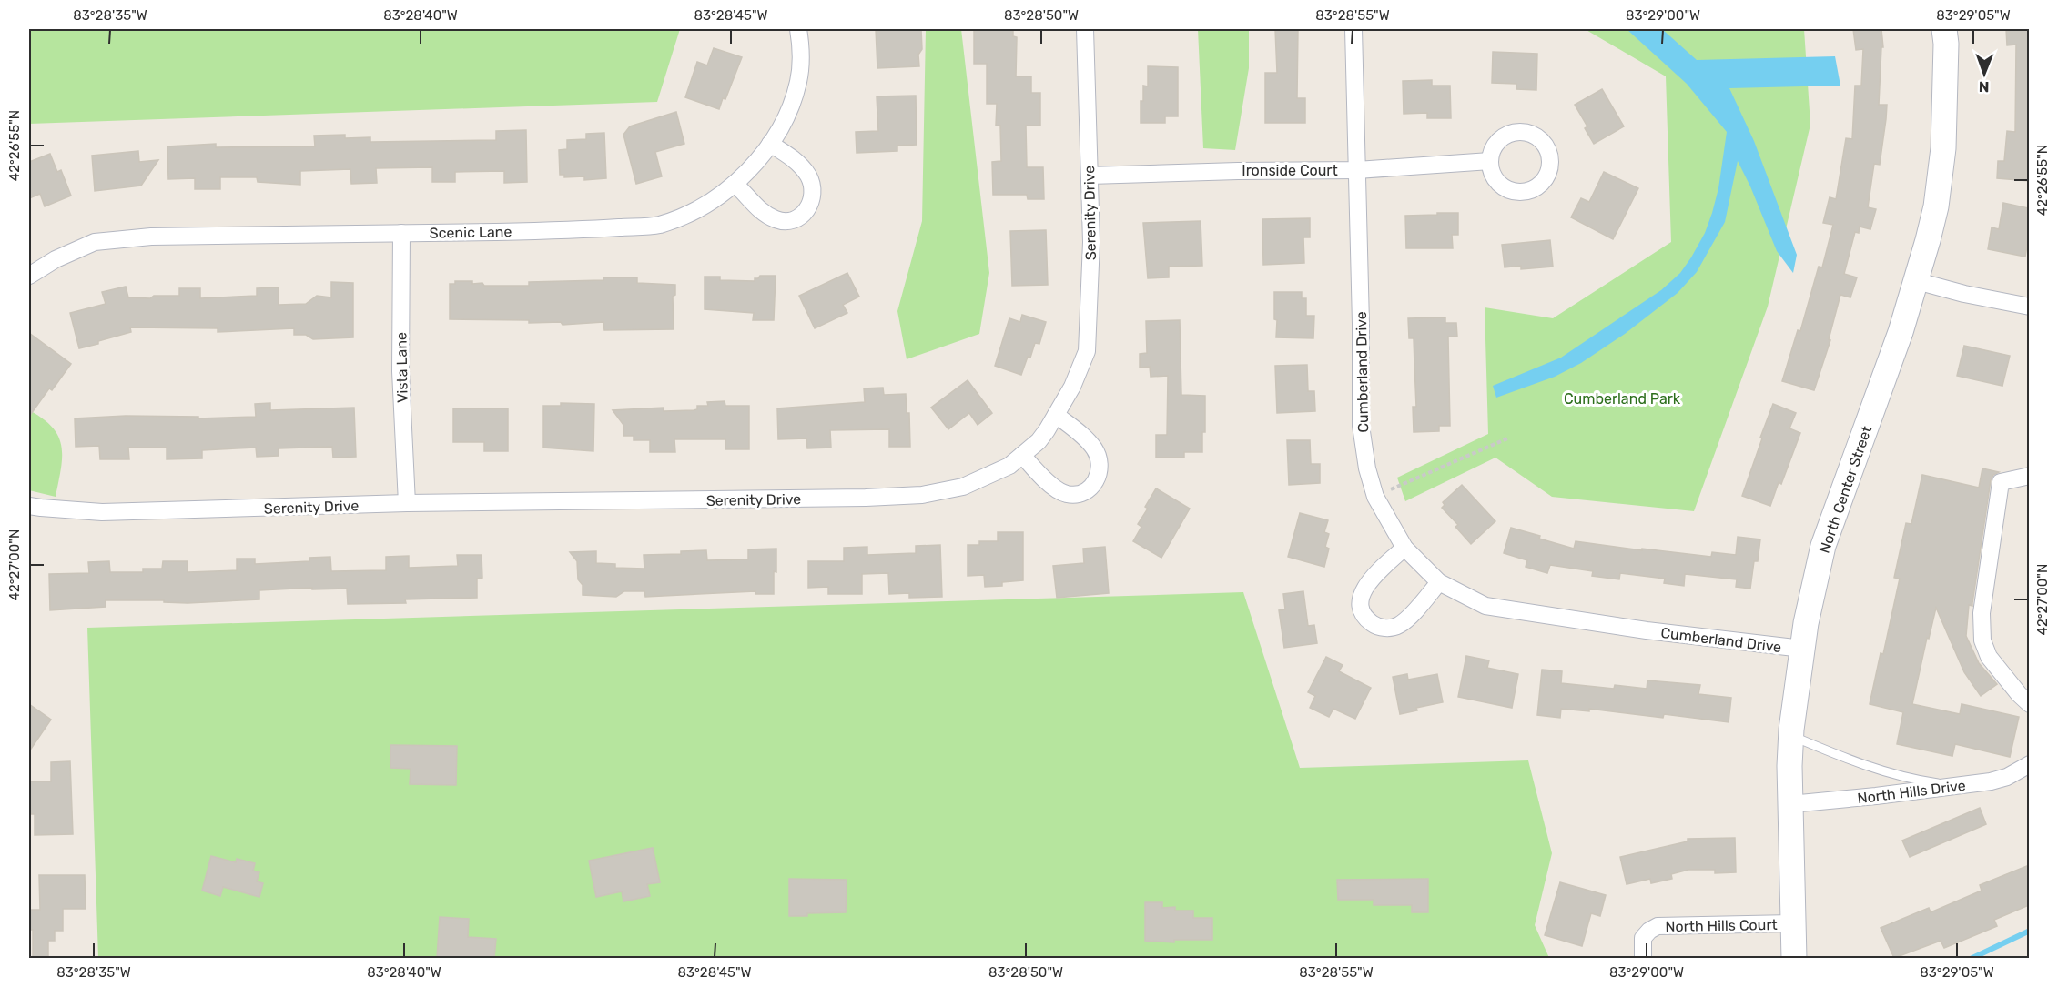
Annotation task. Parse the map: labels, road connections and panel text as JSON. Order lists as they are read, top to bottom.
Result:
{
  "streets": {
    "street": [
      "Ironside Court",
      "Serenity Drive",
      "Scenic Lane",
      "Vista Lane",
      "Cumberland Drive",
      "North Center Street",
      "North Hills Drive",
      "North Hills Court"
    ]
  },
  "crossings": [
    ["Ironside Court", "Serenity Drive"],
    ["Ironside Court", "Cumberland Drive"],
    ["Serenity Drive", "Vista Lane"],
    ["Scenic Lane", "Vista Lane"],
    ["Cumberland Drive", "North Center Street"],
    ["North Center Street", "North Hills Drive"],
    ["North Center Street", "North Hills Court"]
  ],
  "parks": ["Cumberland Park"],
  "north": "bottom",
  "coordinates": [
    "83°28'35\"W",
    "83°28'40\"W",
    "83°28'45\"W",
    "83°28'50\"W",
    "83°28'55\"W",
    "83°29'00\"W",
    "83°29'05\"W",
    "42°26'55\"N",
    "42°27'00\"N"
  ]
}
